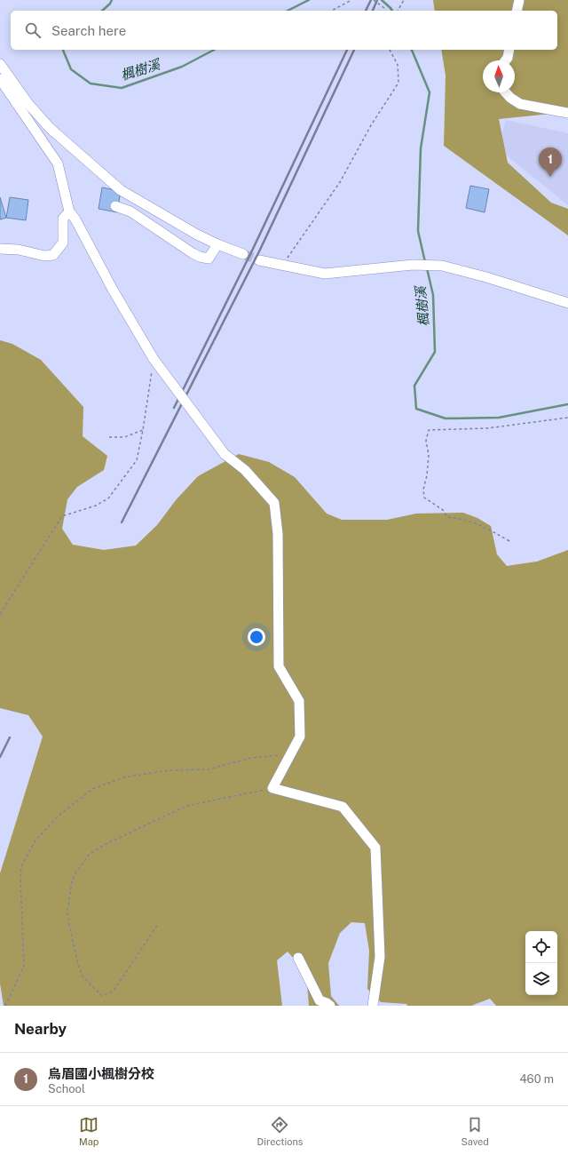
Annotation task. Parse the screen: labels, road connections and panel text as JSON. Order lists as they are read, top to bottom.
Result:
{
  "water": ["楓樹溪"],
  "north": "top",
  "page": {
    "search": "Search here",
    "pins": "1",
    "heading": "Nearby",
    "list": [
      {
        "mark": "1",
        "name": "烏眉國小楓樹分校",
        "note": "School",
        "value": "460 m"
      }
    ],
    "nav": ["Map", "Directions", "Saved"]
  }
}
